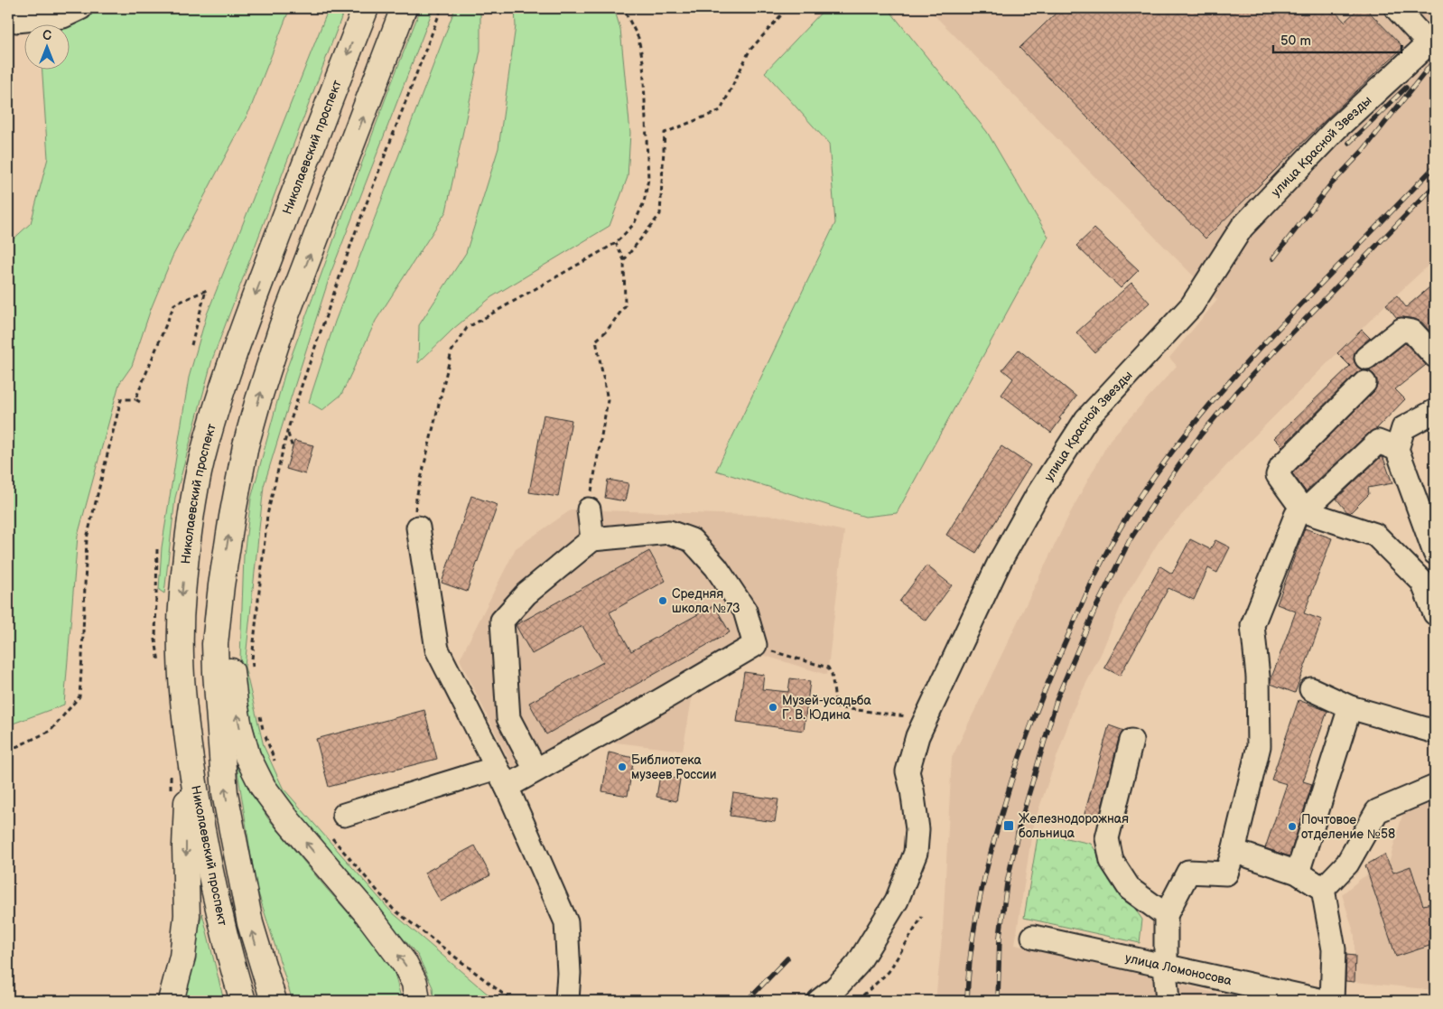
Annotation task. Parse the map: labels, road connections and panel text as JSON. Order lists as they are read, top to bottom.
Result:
{
  "streets": {
    "main road": ["Николаевский проспект"],
    "street": ["улица Красной Звезды", "улица Ломоносова"]
  },
  "places": {
    "other": [
      "Средняя школа №73",
      "Музей-усадьба Г. В. Юдина",
      "Библиотека музеев России",
      "Почтовое отделение №58"
    ],
    "transit": ["Железнодорожная больница"]
  },
  "scale_bar": "50 m",
  "north": "top"
}
